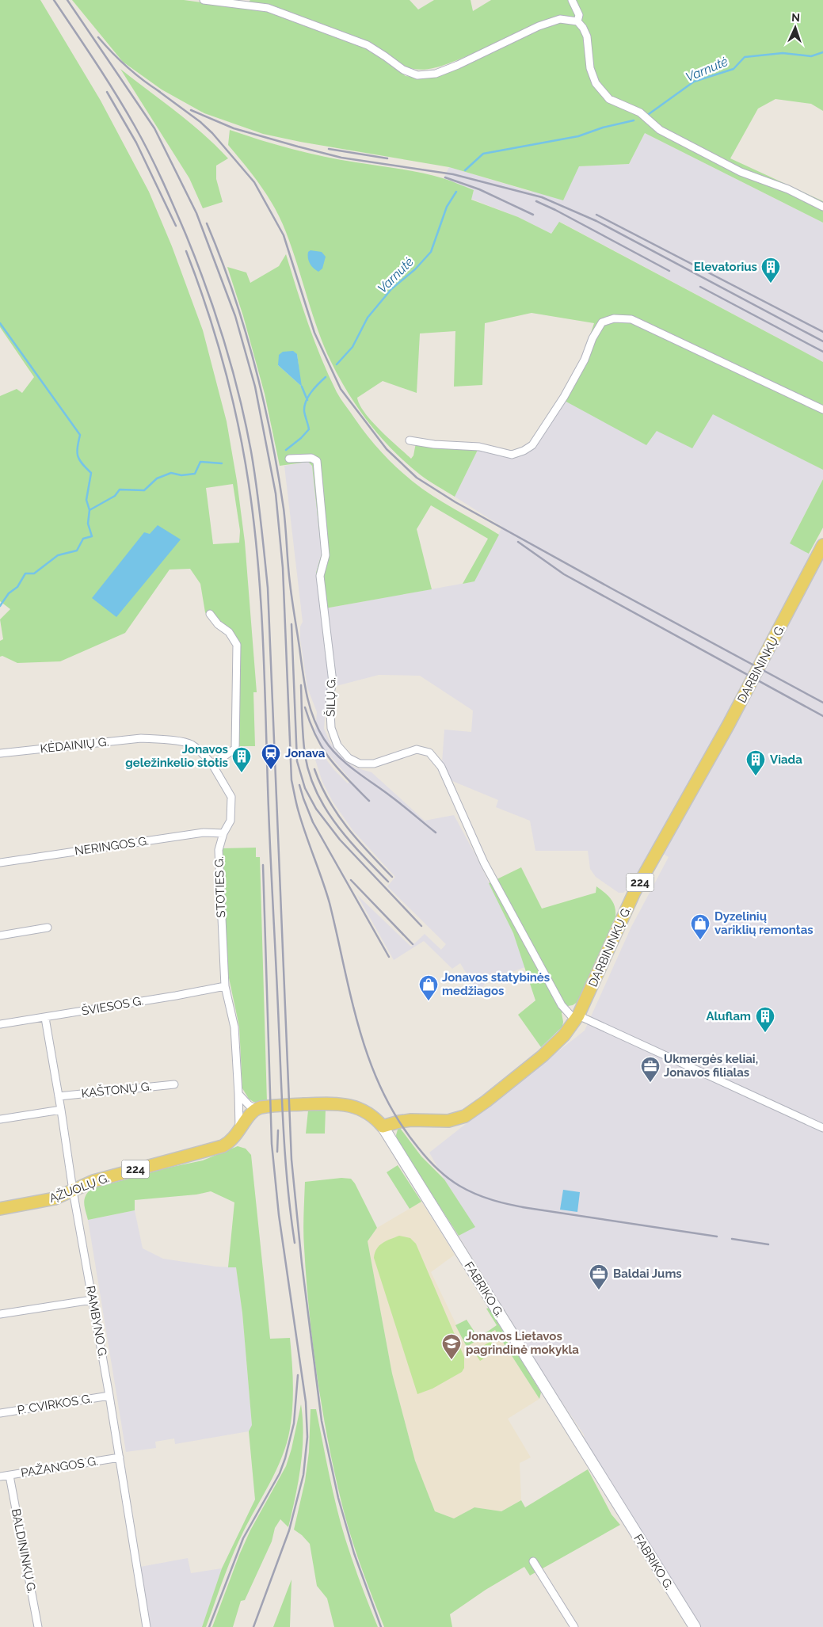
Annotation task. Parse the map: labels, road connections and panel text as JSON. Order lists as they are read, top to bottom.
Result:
{
  "streets": {
    "main road": [
      "DARBININKŲ G.",
      "224",
      "ĄŽUOLŲ G.",
      "FABRIKO G."
    ],
    "street": [
      "ŠILŲ G.",
      "KĖDAINIŲ G.",
      "NERINGOS G.",
      "STOTIES G.",
      "ŠVIESOS G.",
      "KAŠTONŲ G.",
      "RAMBYNO G.",
      "P. CVIRKOS G.",
      "PAŽANGOS G.",
      "BALDININKŲ G."
    ]
  },
  "crossings": [
    ["DARBININKŲ G.", "ŠILŲ G."],
    ["DARBININKŲ G.", "FABRIKO G."],
    ["KĖDAINIŲ G.", "STOTIES G."],
    ["NERINGOS G.", "STOTIES G."],
    ["STOTIES G.", "ŠVIESOS G."],
    ["STOTIES G.", "ĄŽUOLŲ G."],
    ["ŠVIESOS G.", "RAMBYNO G."],
    ["KAŠTONŲ G.", "RAMBYNO G."],
    ["ĄŽUOLŲ G.", "FABRIKO G."],
    ["ĄŽUOLŲ G.", "RAMBYNO G."],
    ["RAMBYNO G.", "P. CVIRKOS G."],
    ["RAMBYNO G.", "PAŽANGOS G."],
    ["PAŽANGOS G.", "BALDININKŲ G."]
  ],
  "water": ["Varnutė"],
  "places": {
    "building": [
      "Elevatorius",
      "Jonavos geležinkelio stotis",
      "Viada",
      "Aluflam"
    ],
    "station": ["Jonava"],
    "shop": ["Dyzelinių variklių remontas", "Jonavos statybinės medžiagos"],
    "office": ["Ukmergės keliai, Jonavos filialas", "Baldai Jums"],
    "school or university": ["Jonavos Lietavos pagrindinė mokykla"]
  },
  "north": "top"
}
